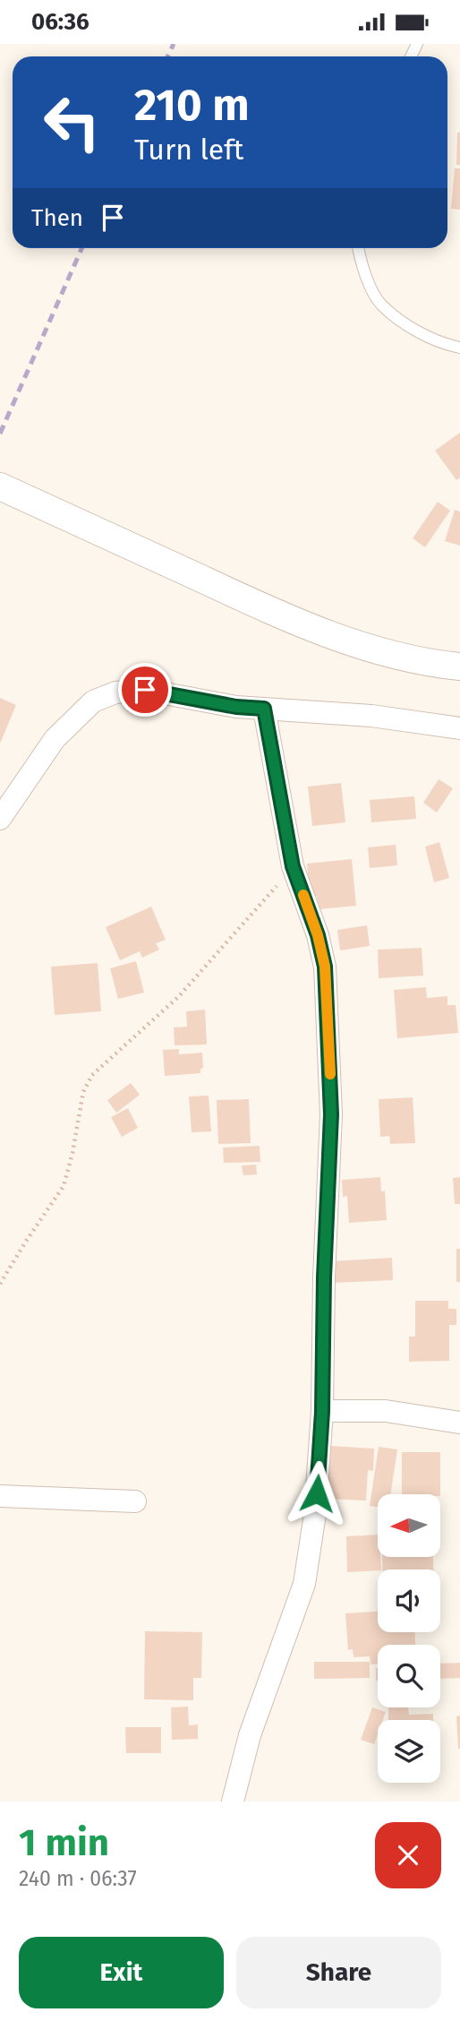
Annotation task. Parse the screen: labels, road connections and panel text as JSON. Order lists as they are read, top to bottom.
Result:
{
  "north": "left",
  "page": {
    "status": "06:36",
    "turn": ["210 m", "Turn left"],
    "then": "Then",
    "heading": ["1 min", "240 m · 06:37"],
    "buttons": ["Exit", "Share"]
  }
}
